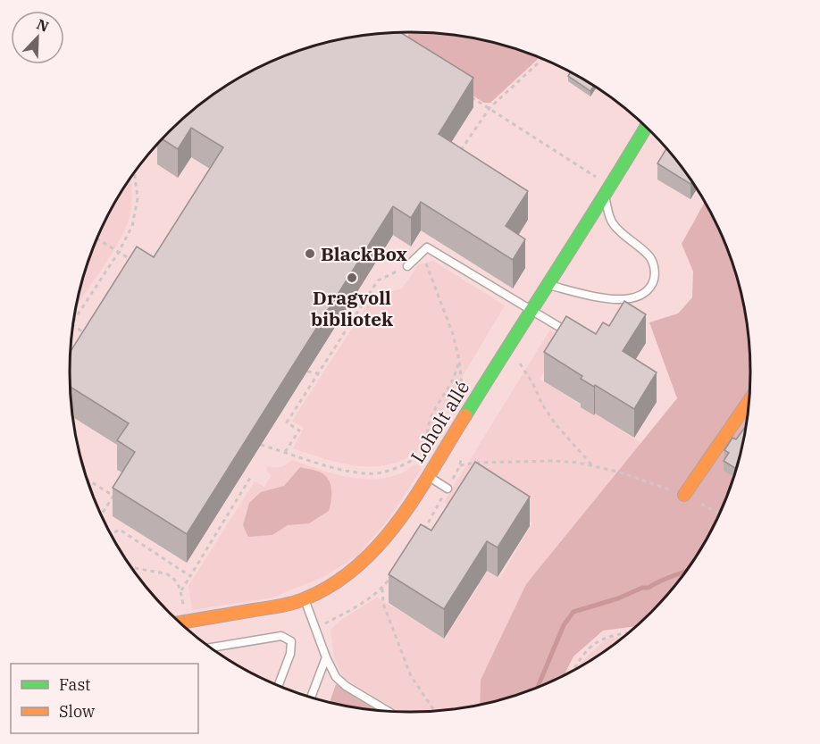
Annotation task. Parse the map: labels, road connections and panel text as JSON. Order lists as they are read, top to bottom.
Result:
{
  "streets": {
    "street": ["Loholt allé"]
  },
  "places": ["BlackBox", "Dragvoll bibliotek"],
  "legend": ["Fast", "Slow"],
  "north": "top right"
}
